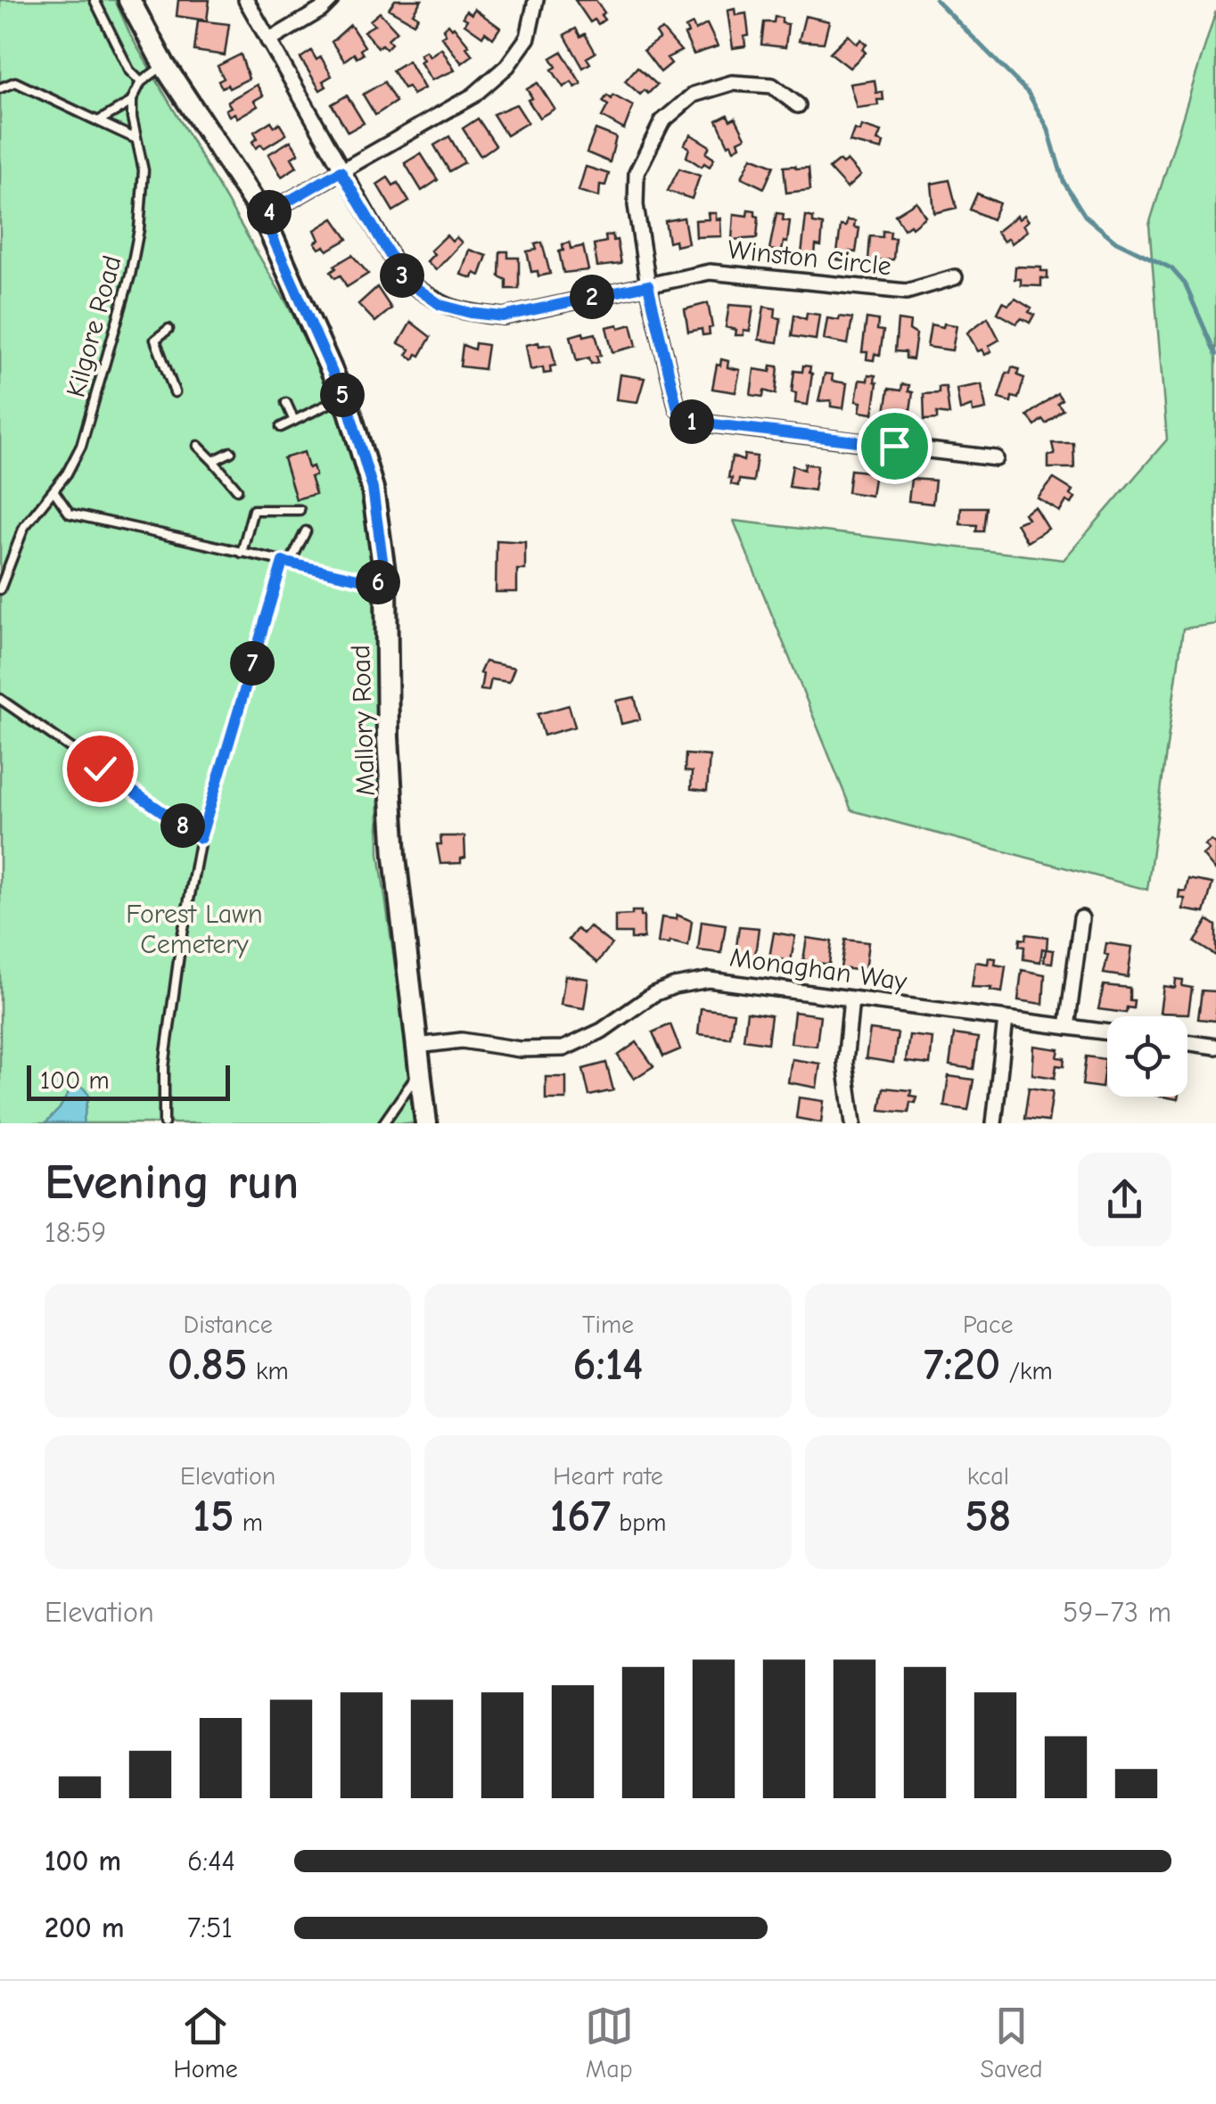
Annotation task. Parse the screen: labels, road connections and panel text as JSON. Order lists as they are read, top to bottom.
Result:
{
  "streets": {
    "street": ["Winston Circle", "Mallory Road", "Monaghan Way"],
    "lane": ["Kilgore Road"]
  },
  "crossings": [
    ["Mallory Road", "Monaghan Way"]
  ],
  "parks": ["Forest Lawn Cemetery"],
  "scale_bar": "100 m",
  "page": {
    "pins": [
      "4",
      "3",
      "2",
      "5",
      "1",
      "6",
      "7",
      "8"
    ],
    "scale": "100 m",
    "heading": ["Evening run", "18:59"],
    "stats": [
      ["Distance", "0.85 km"],
      ["Time", "6:14"],
      ["Pace", "7:20 /km"],
      ["Elevation", "15 m"],
      ["Heart rate", "167 bpm"],
      ["kcal", "58"]
    ],
    "chart": ["Elevation", "59–73 m"],
    "list": [
      {
        "name": "100 m",
        "note": "6:44"
      },
      {
        "name": "200 m",
        "note": "7:51"
      }
    ],
    "tabs": ["Home", "Map", "Saved"]
  }
}
